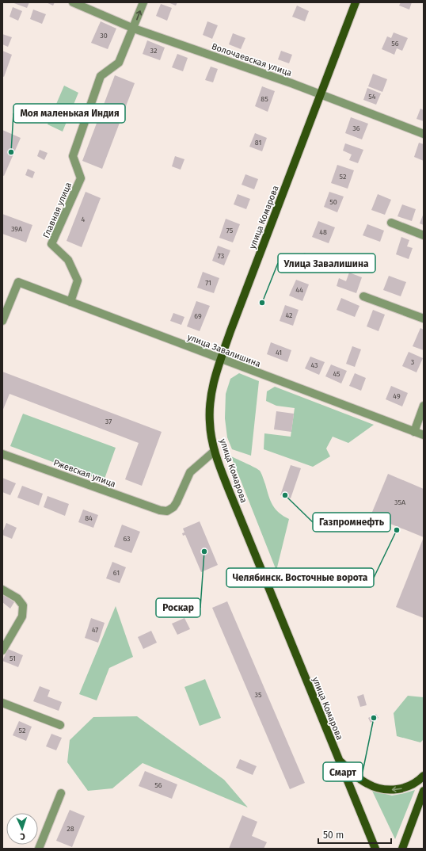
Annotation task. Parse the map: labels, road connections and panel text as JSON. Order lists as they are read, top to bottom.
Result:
{
  "streets": {
    "main road": ["улица Комарова"],
    "street": [
      "Волочаевская улица",
      "Главная улица",
      "улица Завалишина",
      "Ржевская улица"
    ]
  },
  "crossings": [
    ["Волочаевская улица", "Главная улица"],
    ["Волочаевская улица", "улица Комарова"],
    ["Главная улица", "улица Завалишина"],
    ["улица Комарова", "улица Завалишина"],
    ["улица Комарова", "Ржевская улица"]
  ],
  "places": [
    "Моя маленькая Индия",
    "Улица Завалишина",
    "Газпромнефть",
    "Челябинск. Восточные ворота",
    "Роскар",
    "Смарт"
  ],
  "house_numbers": [
    "30",
    "56",
    "32",
    "54",
    "85",
    "36",
    "81",
    "52",
    "50",
    "4",
    "39А",
    "75",
    "48",
    "73",
    "71",
    "44",
    "42",
    "69",
    "41",
    "3",
    "43",
    "45",
    "49",
    "37",
    "35А",
    "84",
    "63",
    "61",
    "47",
    "51",
    "35",
    "52",
    "56",
    "28"
  ],
  "scale_bar": "50 m",
  "north": "bottom"
}
